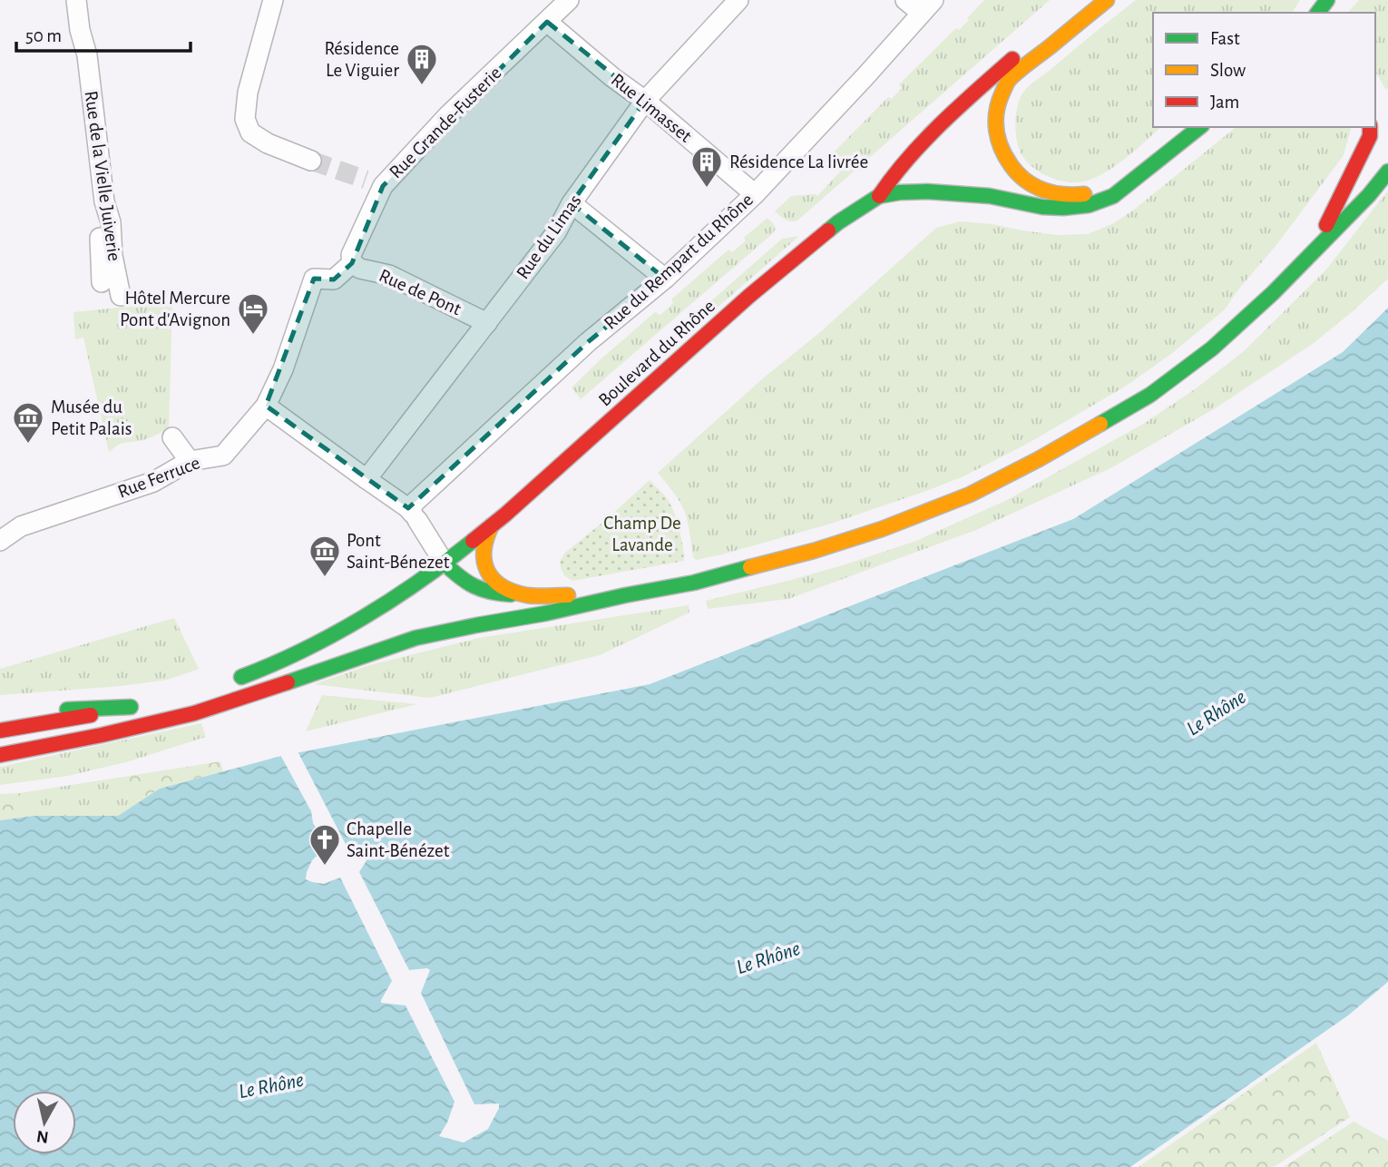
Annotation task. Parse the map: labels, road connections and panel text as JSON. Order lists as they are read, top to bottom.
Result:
{
  "streets": {
    "main road": ["Boulevard du Rhône"],
    "street": [
      "Rue Limasset",
      "Rue Grande-Fusterie",
      "Rue de la Vielle Juiverie",
      "Rue du Limas",
      "Rue du Rempart du Rhône",
      "Rue de Pont",
      "Rue Ferruce"
    ]
  },
  "crossings": [
    ["Rue Limasset", "Rue Grande-Fusterie"],
    ["Rue Limasset", "Rue du Limas"],
    ["Rue Limasset", "Rue du Rempart du Rhône"],
    ["Rue Grande-Fusterie", "Rue de Pont"],
    ["Rue Grande-Fusterie", "Rue Ferruce"],
    ["Rue du Limas", "Rue de Pont"],
    ["Rue de Pont", "Rue Ferruce"]
  ],
  "water": ["Le Rhône"],
  "parks": ["Champ De Lavande"],
  "places": {
    "building": ["Résidence Le Viguier", "Résidence La livrée"],
    "hotel": ["Hôtel Mercure Pont d'Avignon"],
    "museum": ["Musée du Petit Palais", "Pont Saint-Bénezet"],
    "church": ["Chapelle Saint-Bénézet"]
  },
  "legend": ["Fast", "Slow", "Jam"],
  "scale_bar": "50 m",
  "north": "bottom"
}
